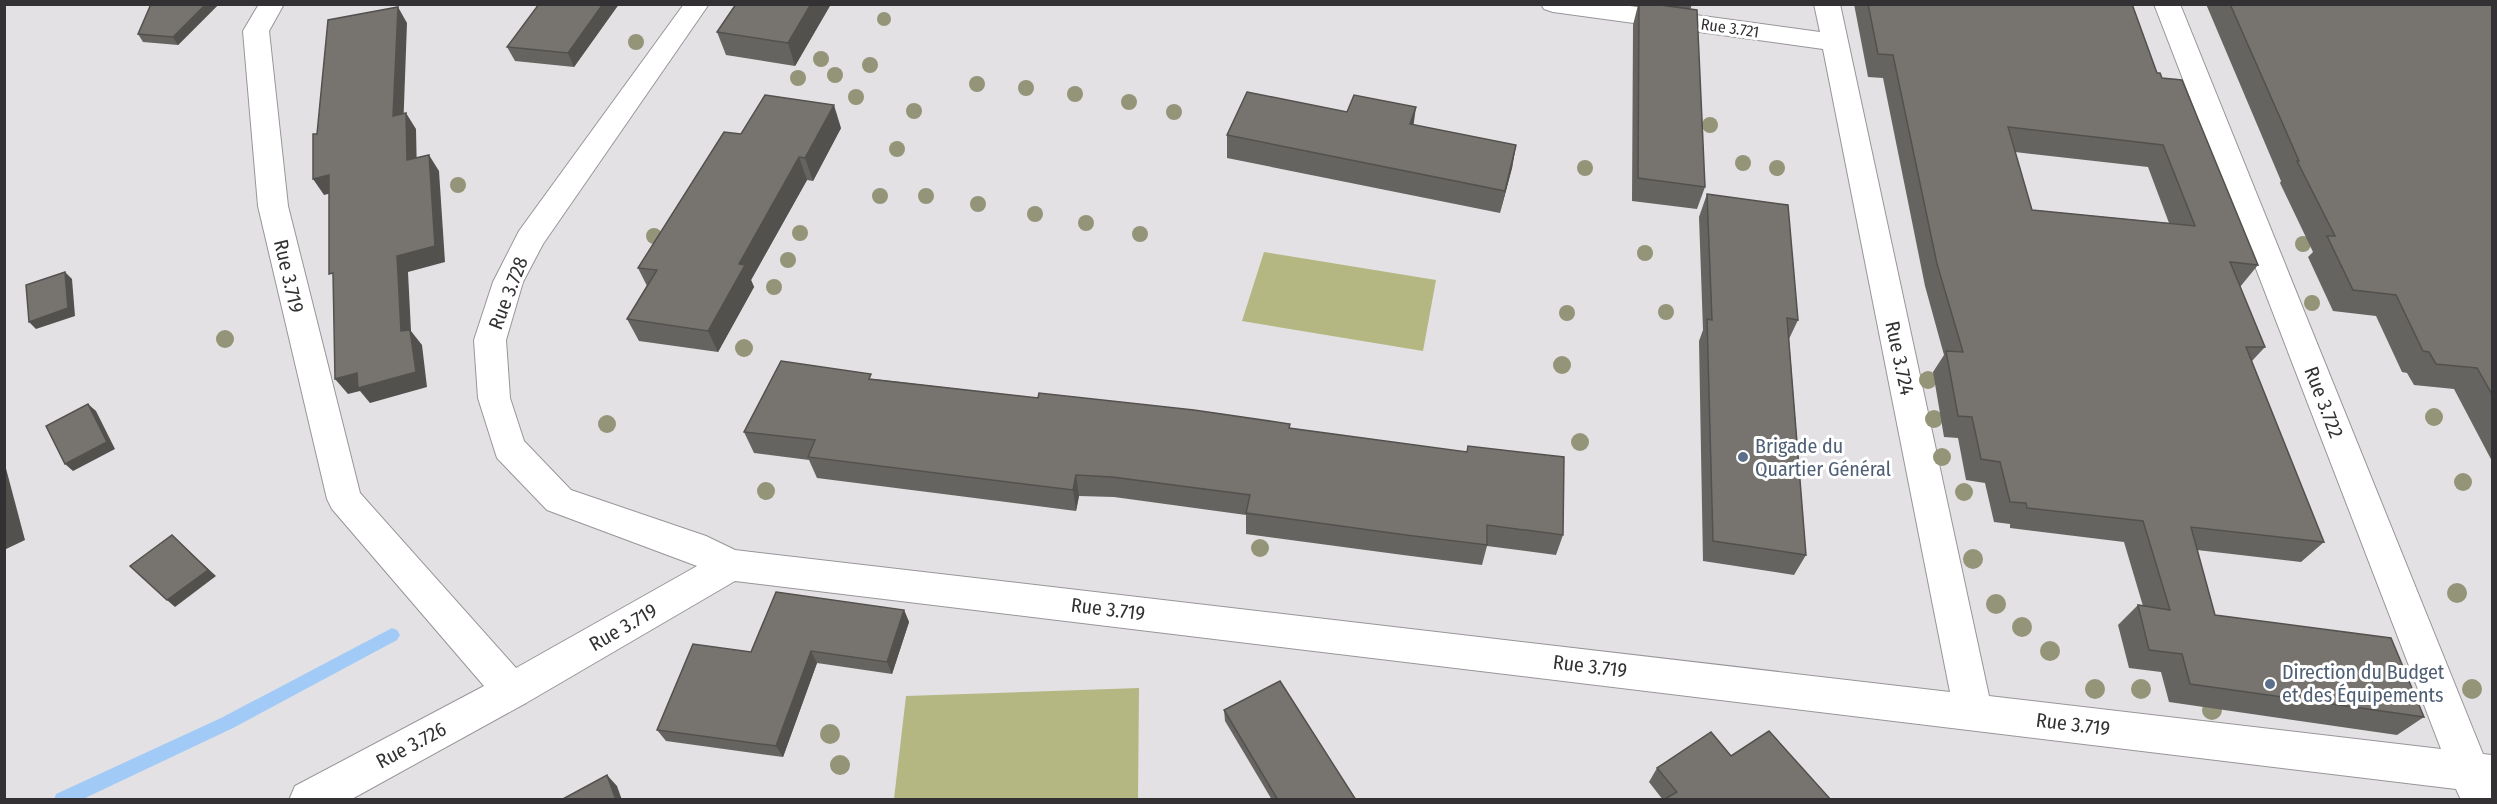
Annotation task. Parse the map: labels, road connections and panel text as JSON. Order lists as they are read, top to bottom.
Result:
{
  "streets": {
    "street": [
      "Rue 3.721",
      "Rue 3.719",
      "Rue 3.728",
      "Rue 3.724",
      "Rue 3.722",
      "Rue 3.726"
    ]
  },
  "crossings": [
    ["Rue 3.721", "Rue 3.724"],
    ["Rue 3.719", "Rue 3.728"],
    ["Rue 3.719", "Rue 3.724"],
    ["Rue 3.719", "Rue 3.722"],
    ["Rue 3.719", "Rue 3.726"]
  ],
  "places": ["Brigade du Quartier Général", "Direction du Budget et des Équipements"]
}
